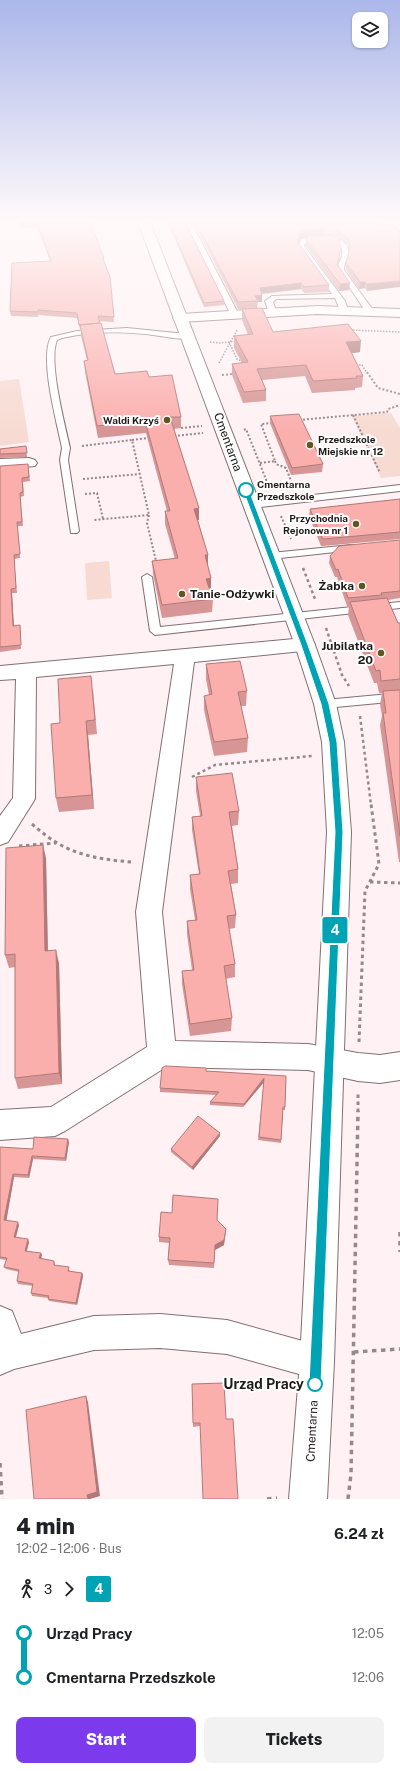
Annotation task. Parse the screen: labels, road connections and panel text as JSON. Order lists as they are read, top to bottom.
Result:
{
  "streets": {
    "street": ["Cmentarna"]
  },
  "places": [
    "Waldi Krzyś",
    "Przedszkole Miejskie nr 12",
    "Cmentarna Przedszkole",
    "Przychodnia Rejonowa nr 1",
    "Żabka",
    "Tanie-Odżywki",
    "Jubilatka 20",
    "Urząd Pracy"
  ],
  "lines": ["bus line 4"],
  "page": {
    "on_map": "4",
    "heading": ["4 min", "12:02 – 12:06 · Bus", "6.24 zł"],
    "legs": ["3", "4"],
    "list": [
      {
        "name": "Urząd Pracy",
        "value": "12:05"
      },
      {
        "name": "Cmentarna Przedszkole",
        "value": "12:06"
      }
    ],
    "buttons": ["Start", "Tickets"]
  }
}
